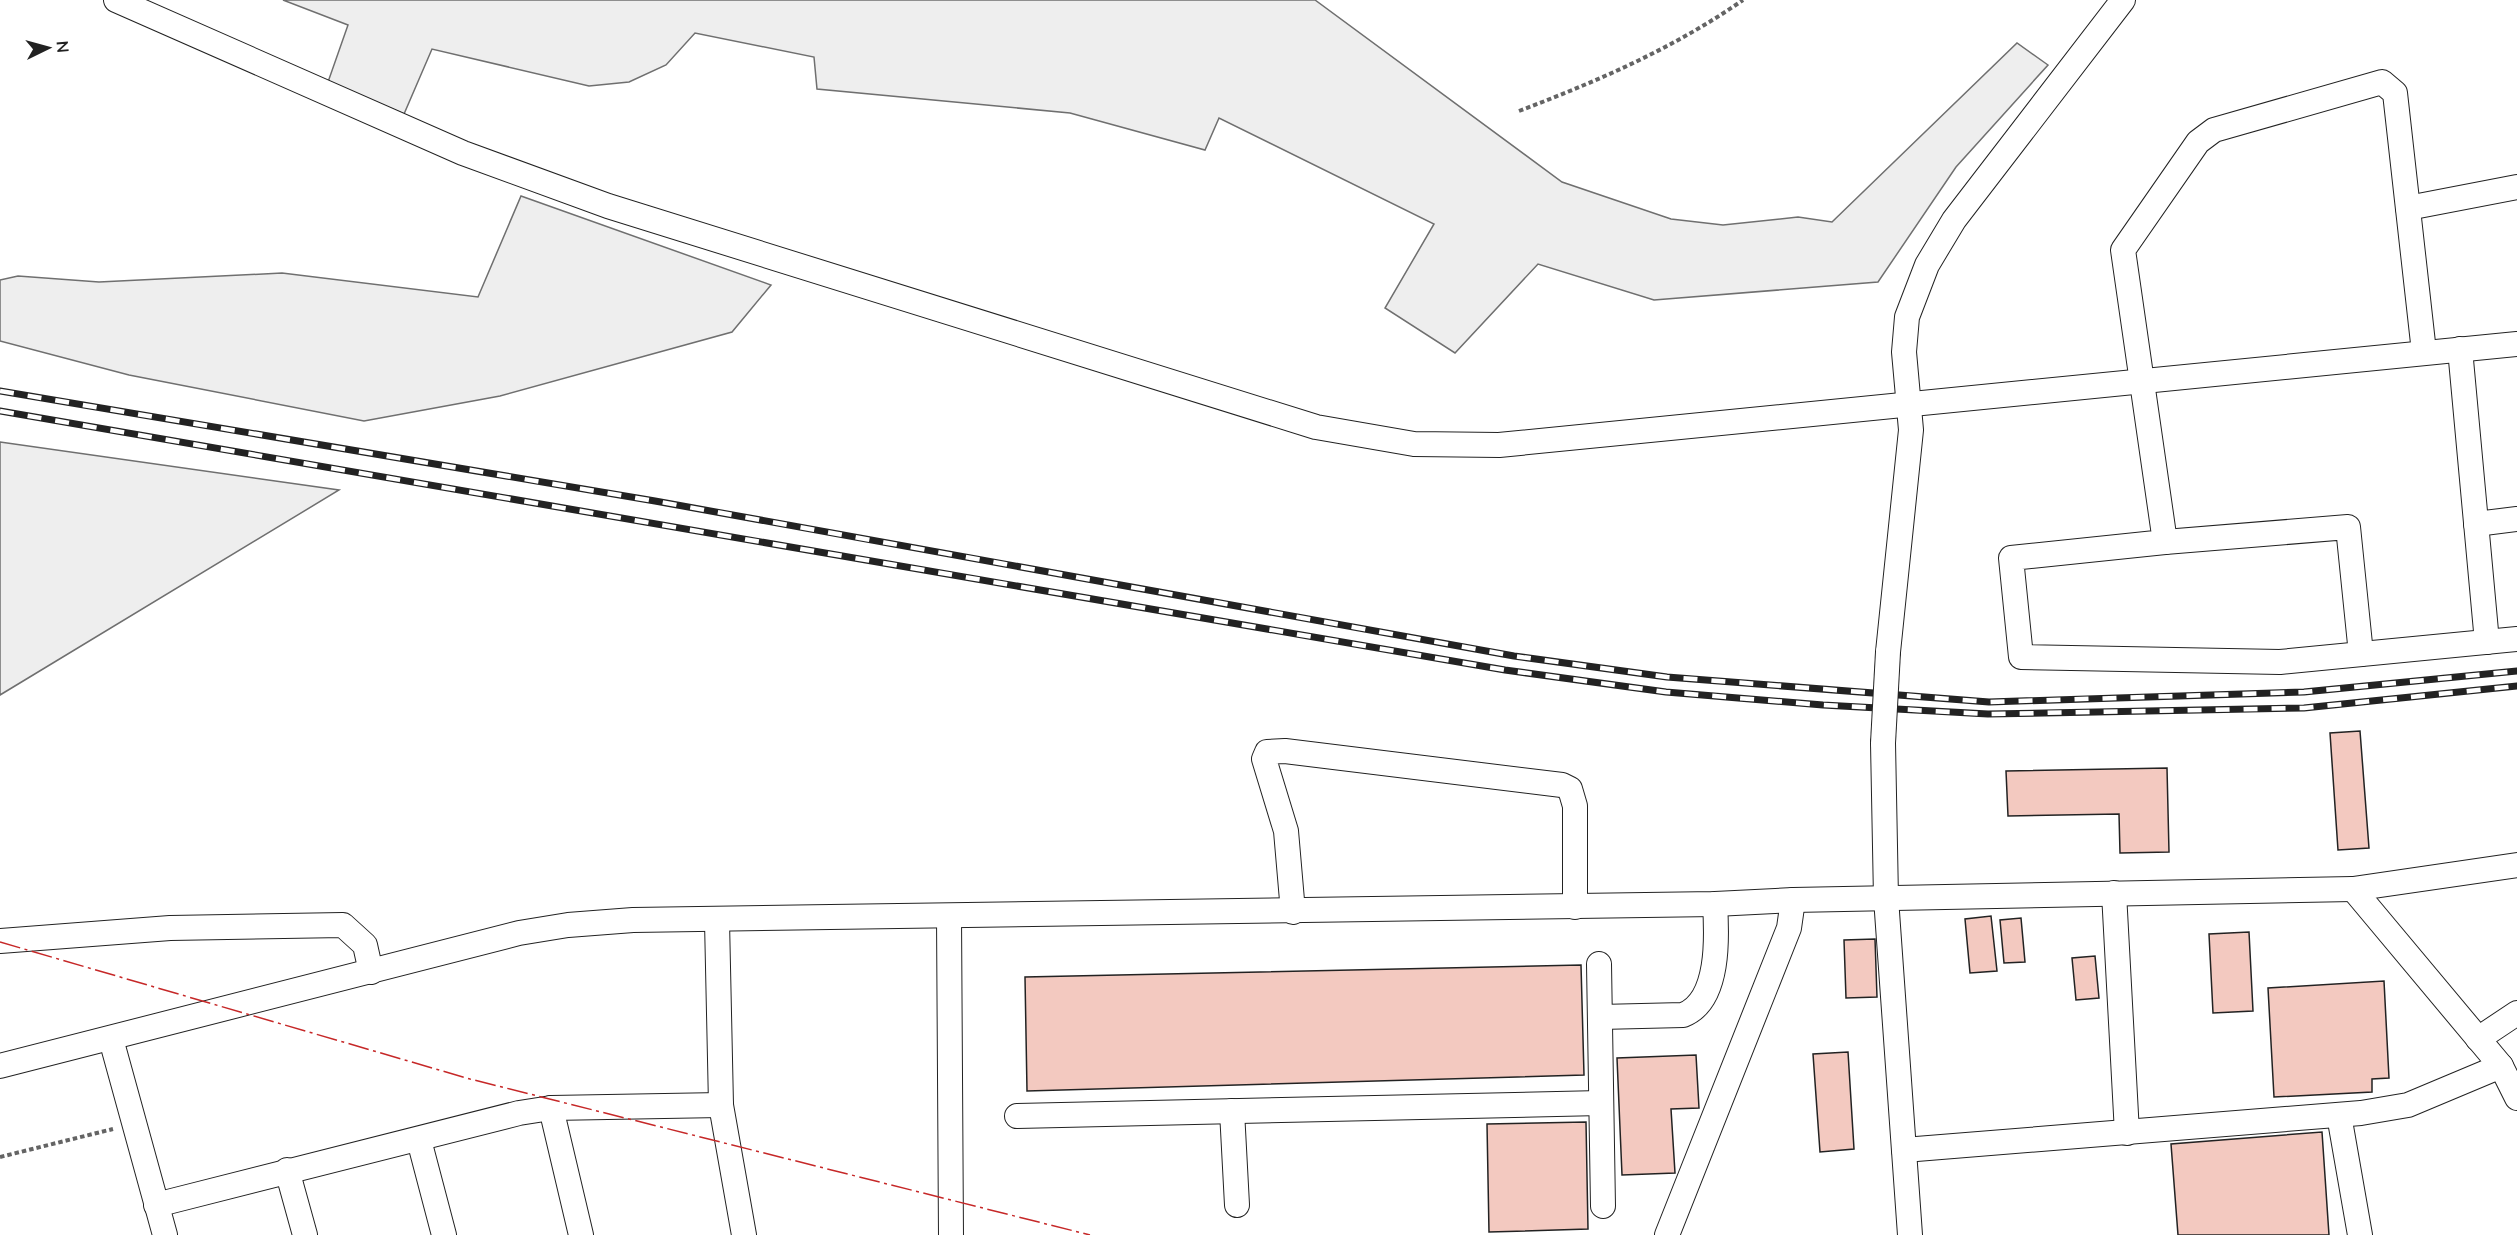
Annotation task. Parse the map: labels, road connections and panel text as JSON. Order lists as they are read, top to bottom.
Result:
{
  "north": "right"
}
